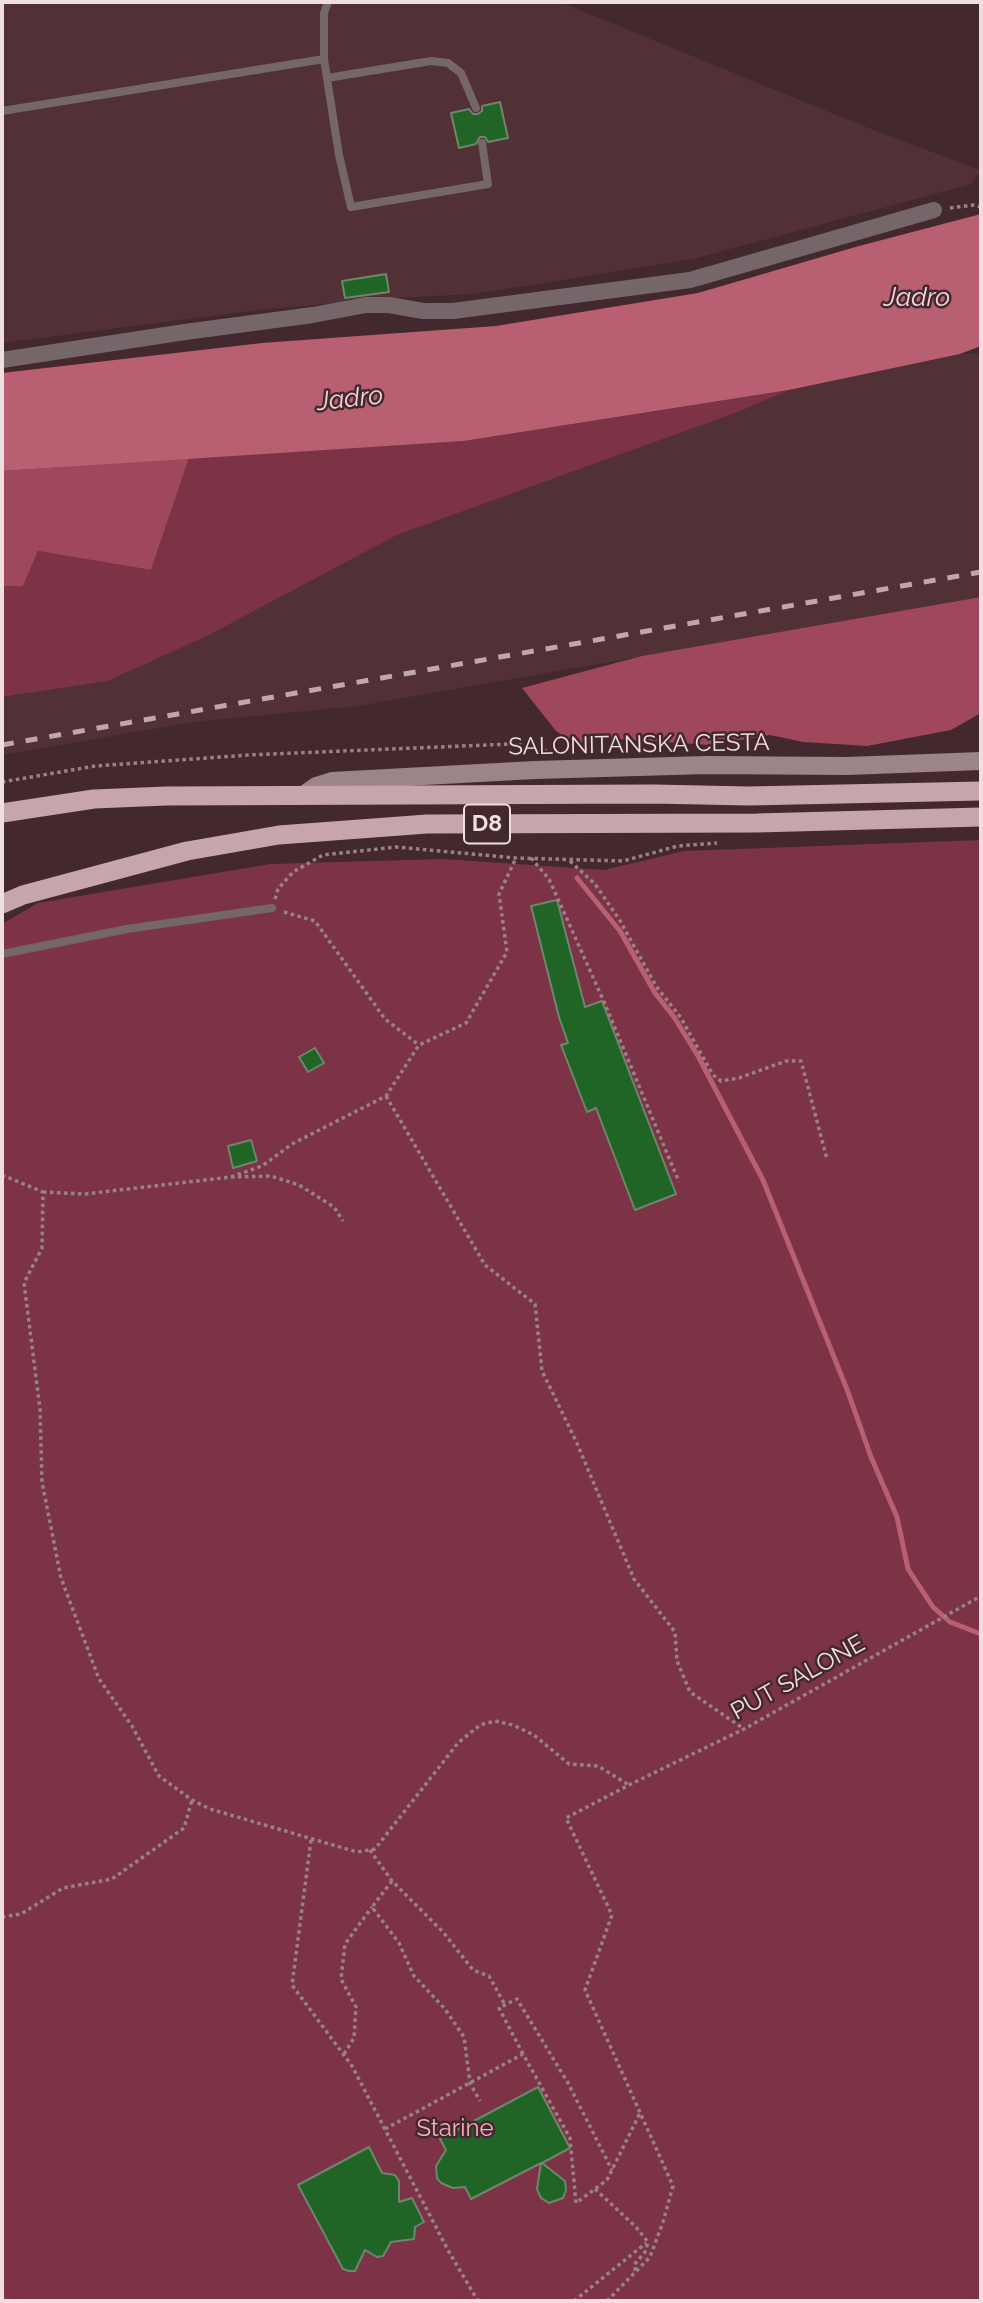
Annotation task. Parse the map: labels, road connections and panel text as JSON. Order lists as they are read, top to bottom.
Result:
{
  "streets": {
    "highway": ["D8"],
    "main road": ["SALONITANSKA CESTA"],
    "path": ["PUT SALONE"]
  },
  "crossings": [
    ["SALONITANSKA CESTA", "D8"]
  ],
  "water": ["Jadro"],
  "parks": ["Starine"]
}
